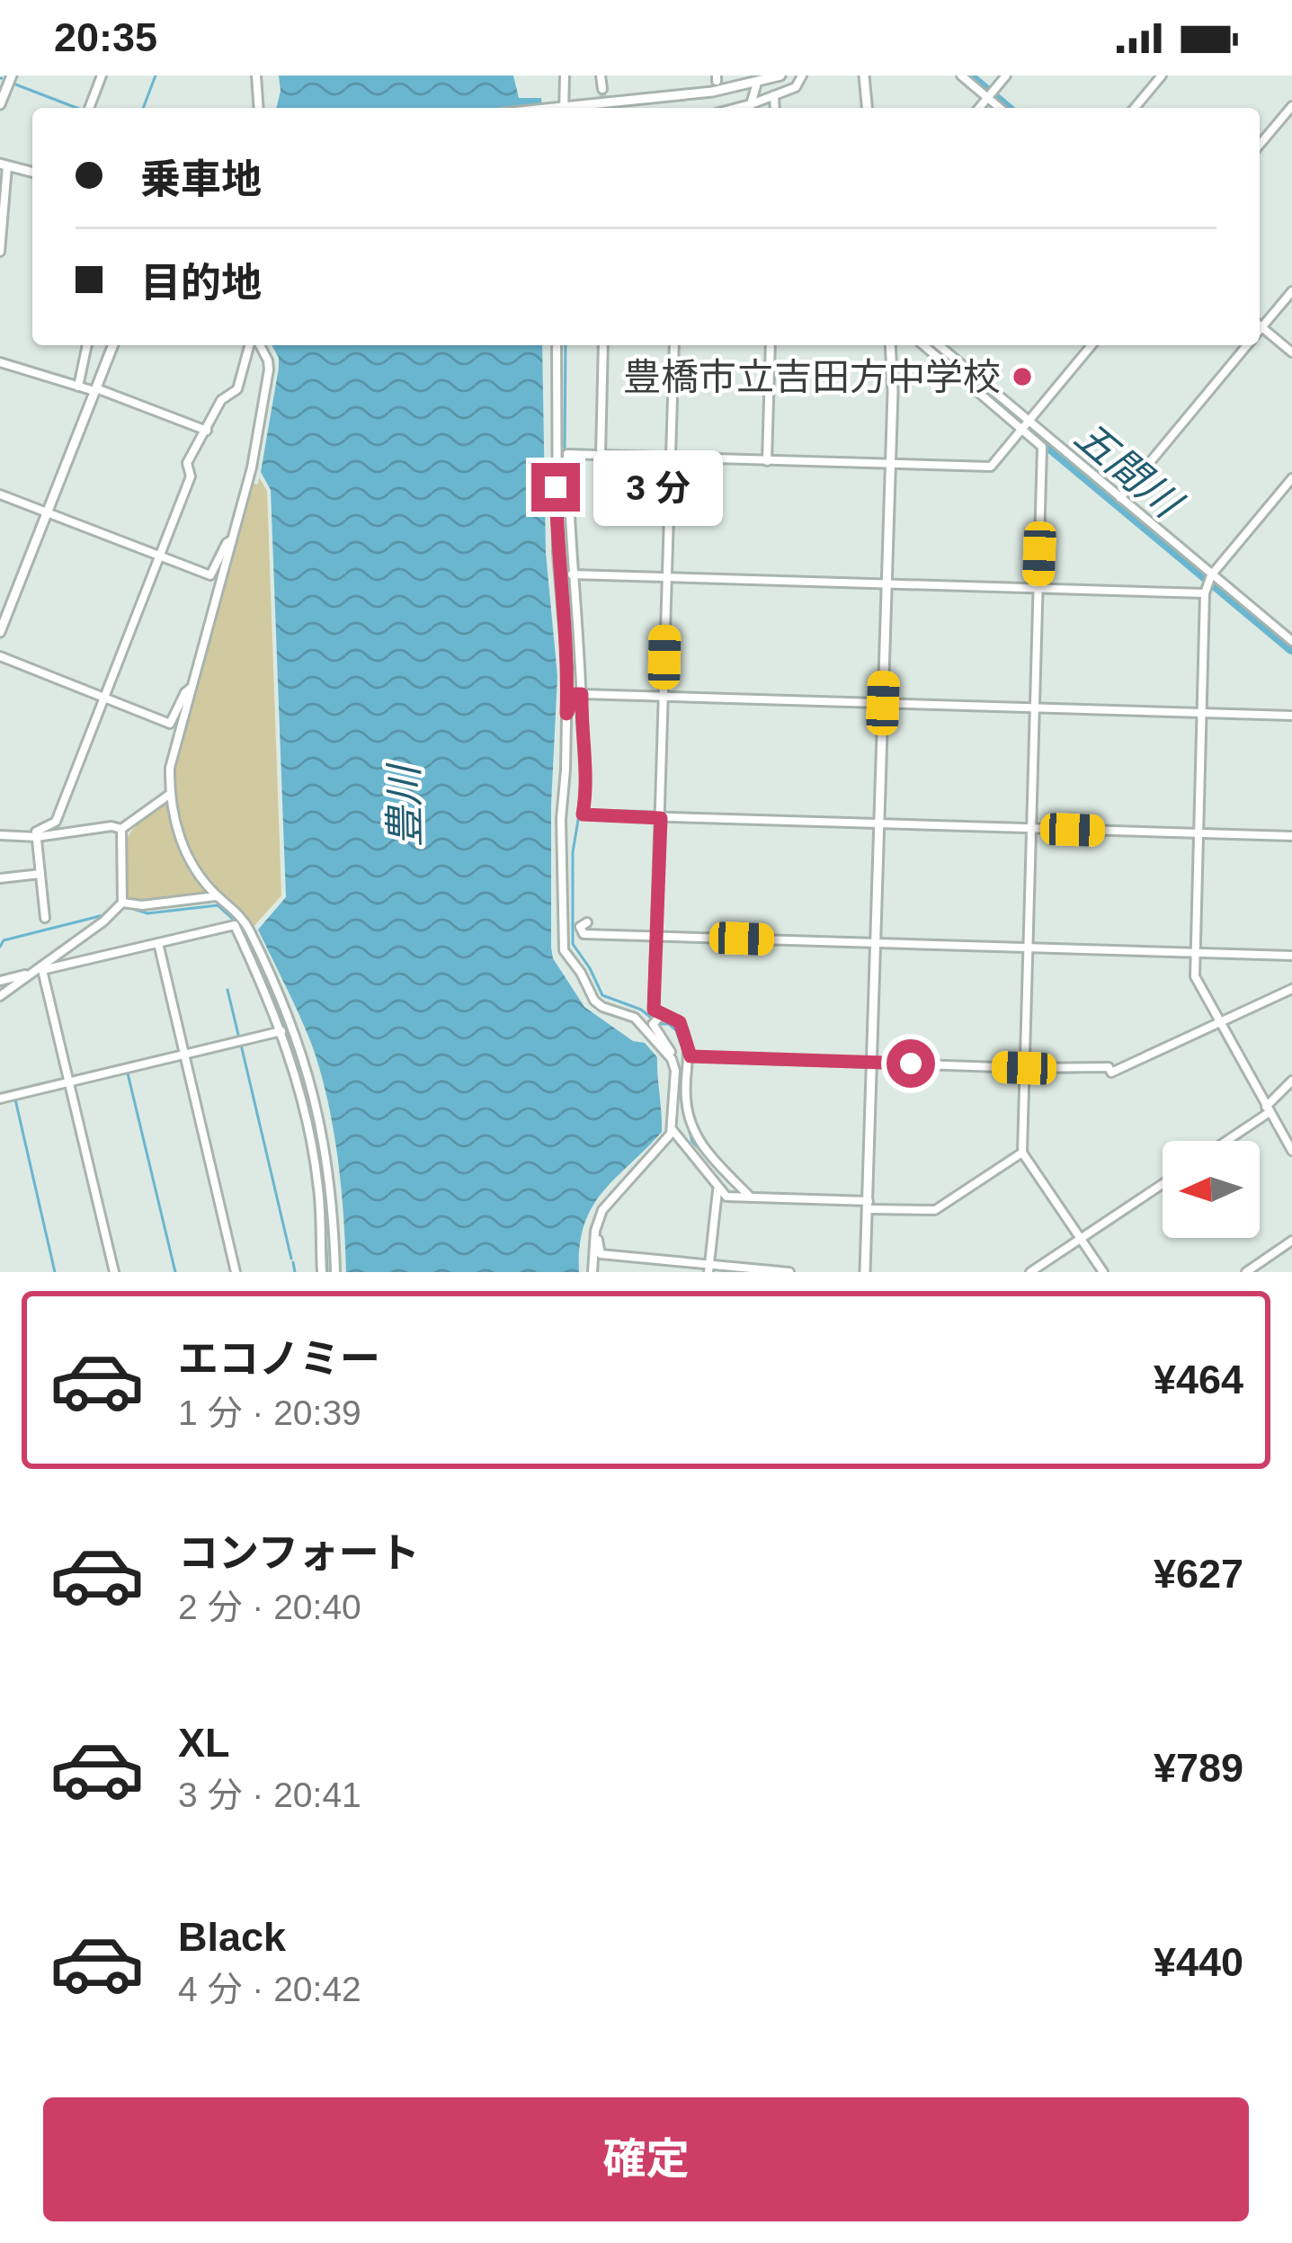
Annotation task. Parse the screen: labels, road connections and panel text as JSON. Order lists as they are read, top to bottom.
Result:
{
  "water": ["五間川", "豊川"],
  "places": ["豊橋市立吉田方中学校"],
  "north": "left",
  "page": {
    "status": "20:35",
    "banner": ["乗車地", "目的地"],
    "bubble": "3 分",
    "list": [
      {
        "name": "エコノミー",
        "note": "1 分 · 20:39",
        "value": "¥464"
      },
      {
        "name": "コンフォート",
        "note": "2 分 · 20:40",
        "value": "¥627"
      },
      {
        "name": "XL",
        "note": "3 分 · 20:41",
        "value": "¥789"
      },
      {
        "name": "Black",
        "note": "4 分 · 20:42",
        "value": "¥440"
      }
    ],
    "buttons": "確定"
  }
}
